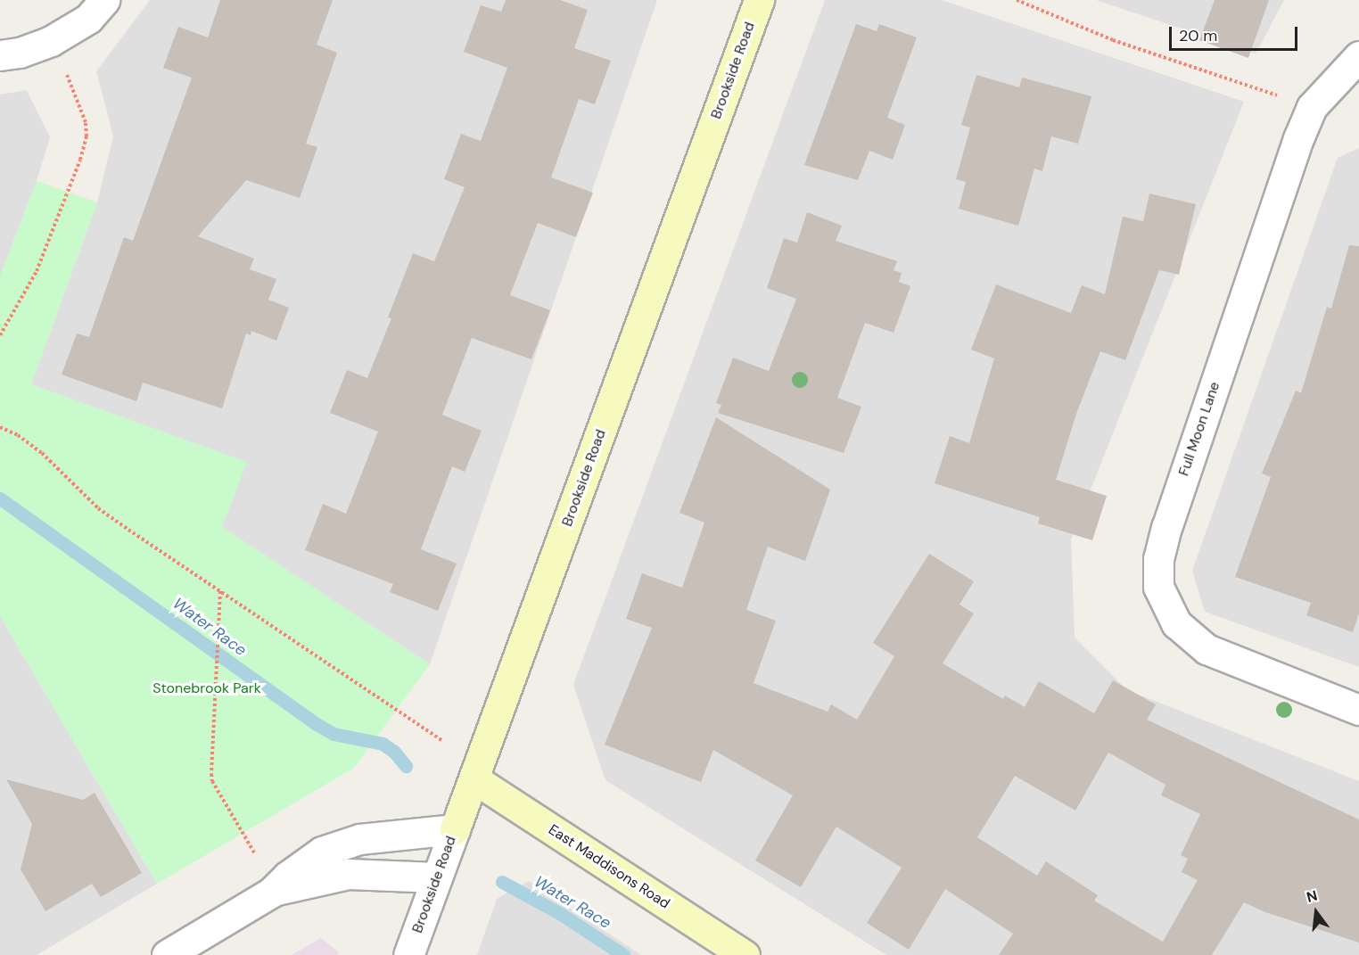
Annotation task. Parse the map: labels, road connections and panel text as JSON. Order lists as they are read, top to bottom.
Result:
{
  "streets": {
    "street": ["Brookside Road", "Full Moon Lane", "East Maddisons Road"]
  },
  "crossings": [
    ["Brookside Road", "East Maddisons Road"]
  ],
  "water": ["Water Race"],
  "parks": ["Stonebrook Park"],
  "scale_bar": "20 m",
  "north": "top"
}
